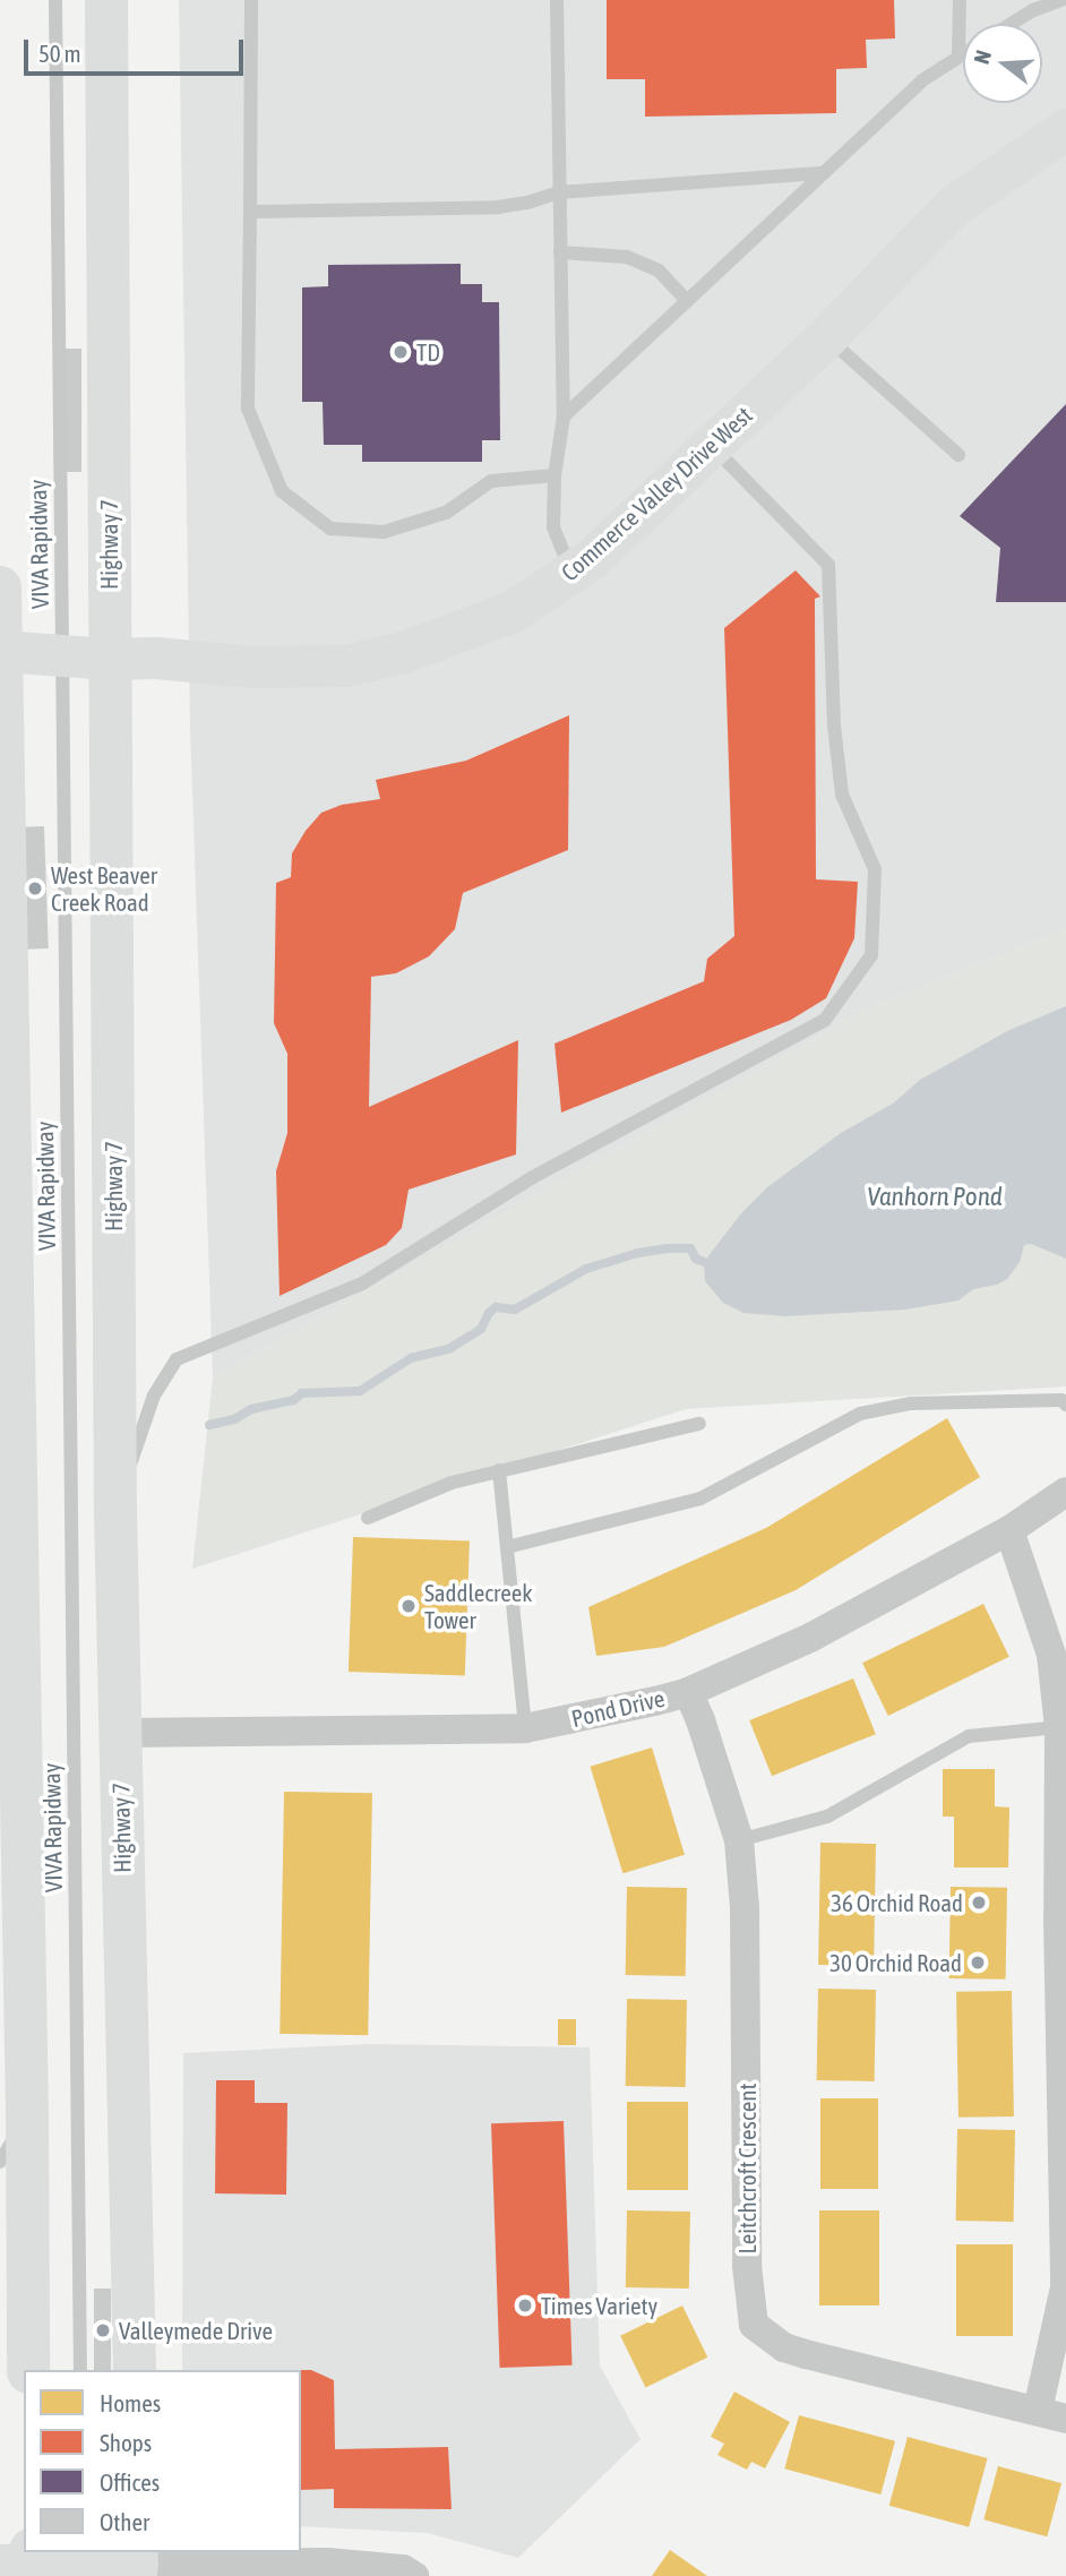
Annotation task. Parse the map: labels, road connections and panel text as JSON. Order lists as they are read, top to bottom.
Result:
{
  "streets": {
    "main road": ["Highway 7"],
    "street": ["Commerce Valley Drive West", "Pond Drive", "Leitchcroft Crescent"],
    "lane": ["VIVA Rapidway"]
  },
  "crossings": [
    ["Commerce Valley Drive West", "VIVA Rapidway"],
    ["Commerce Valley Drive West", "Highway 7"],
    ["Highway 7", "Pond Drive"],
    ["Pond Drive", "Leitchcroft Crescent"]
  ],
  "water": ["Vanhorn Pond"],
  "places": [
    "TD",
    "West Beaver Creek Road",
    "Saddlecreek Tower",
    "36 Orchid Road",
    "30 Orchid Road",
    "Times Variety",
    "Valleymede Drive"
  ],
  "legend": [
    "Homes",
    "Shops",
    "Offices",
    "Other"
  ],
  "scale_bar": "50 m",
  "north": "left"
}
